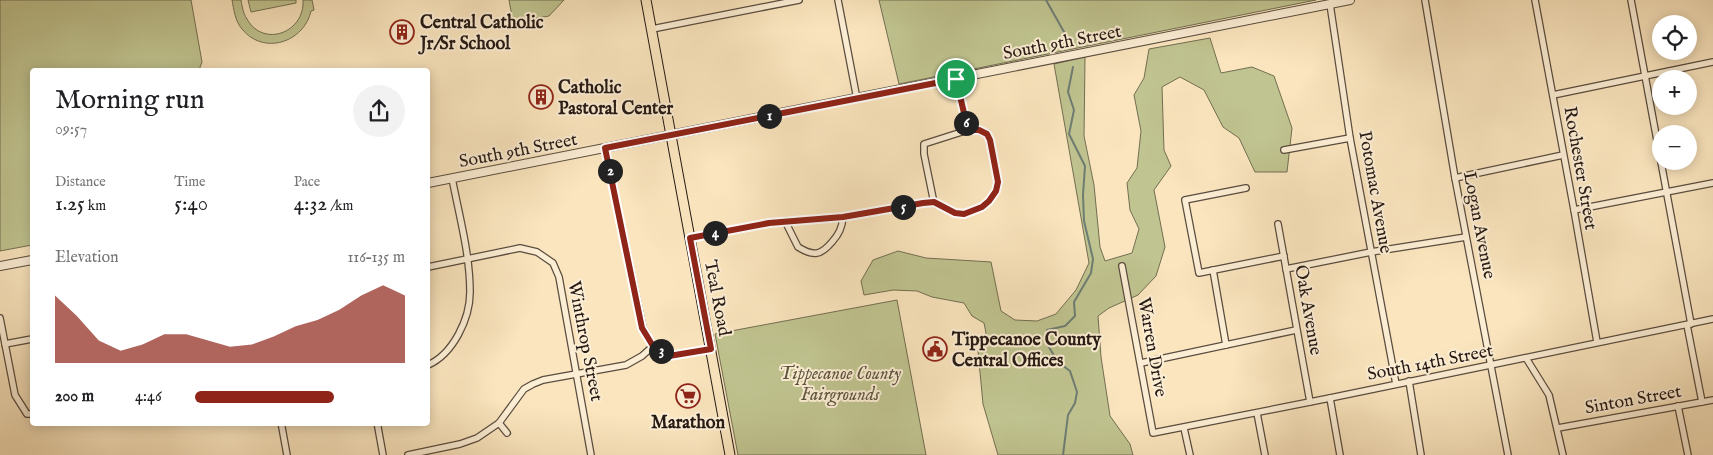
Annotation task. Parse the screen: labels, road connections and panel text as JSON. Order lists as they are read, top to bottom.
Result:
{
  "streets": {
    "main road": ["Teal Road"],
    "street": [
      "South 9th Street",
      "Rochester Street",
      "Potomac Avenue",
      "Logan Avenue",
      "Oak Avenue",
      "Winthrop Street",
      "Warren Drive",
      "South 14th Street",
      "Sinton Street"
    ]
  },
  "crossings": [
    ["South 9th Street", "Potomac Avenue"],
    ["South 9th Street", "Teal Road"],
    ["Rochester Street", "South 14th Street"],
    ["Potomac Avenue", "South 14th Street"],
    ["Logan Avenue", "South 14th Street"],
    ["Oak Avenue", "South 14th Street"],
    ["Warren Drive", "South 14th Street"]
  ],
  "parks": ["Tippecanoe County Fairgrounds"],
  "places": {
    "building": ["Central Catholic Jr/Sr School", "Catholic Pastoral Center"],
    "public building": ["Tippecanoe County Central Offices"],
    "supermarket": ["Marathon"]
  },
  "page": {
    "map_buttons": ["+", "−"],
    "heading": ["Morning run", "09:57"],
    "pins": [
      "1",
      "6",
      "2",
      "5",
      "4",
      "3"
    ],
    "stats": [
      ["Distance", "1.25 km"],
      ["Time", "5:40"],
      ["Pace", "4:32 /km"]
    ],
    "chart": ["Elevation", "116–135 m"],
    "list": [
      {
        "name": "200 m",
        "note": "4:46"
      }
    ]
  }
}
